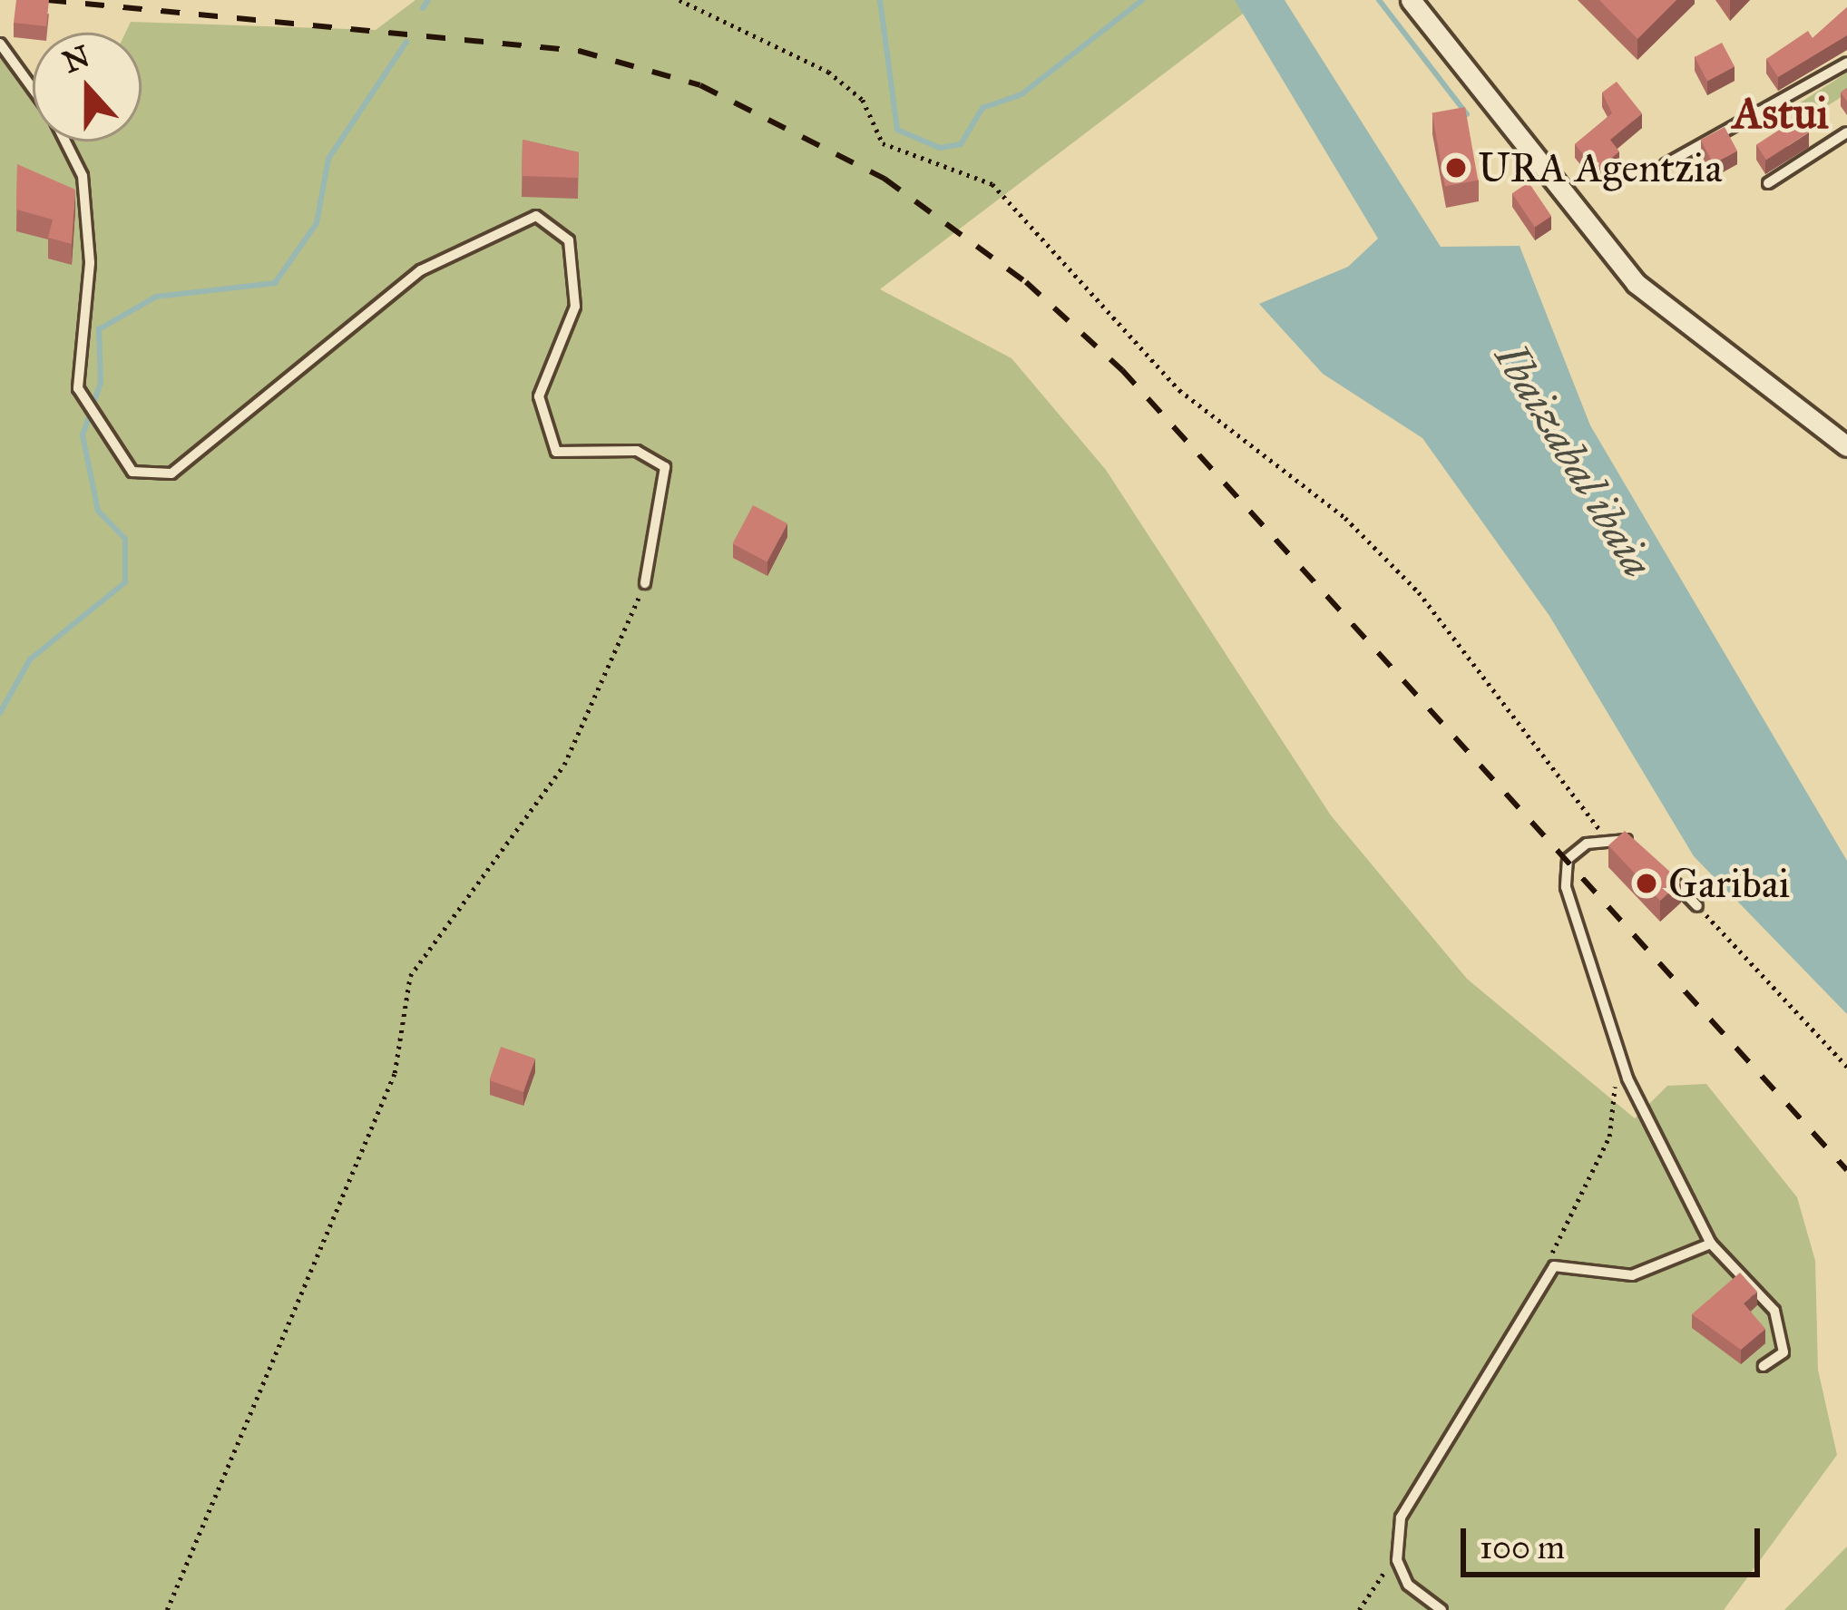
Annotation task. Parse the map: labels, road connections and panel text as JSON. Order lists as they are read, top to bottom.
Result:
{
  "districts": ["Astui"],
  "water": ["Ibaizabal ibaia"],
  "places": ["URA Agentzia", "Garibai"],
  "scale_bar": "100 m",
  "north": "top"
}
